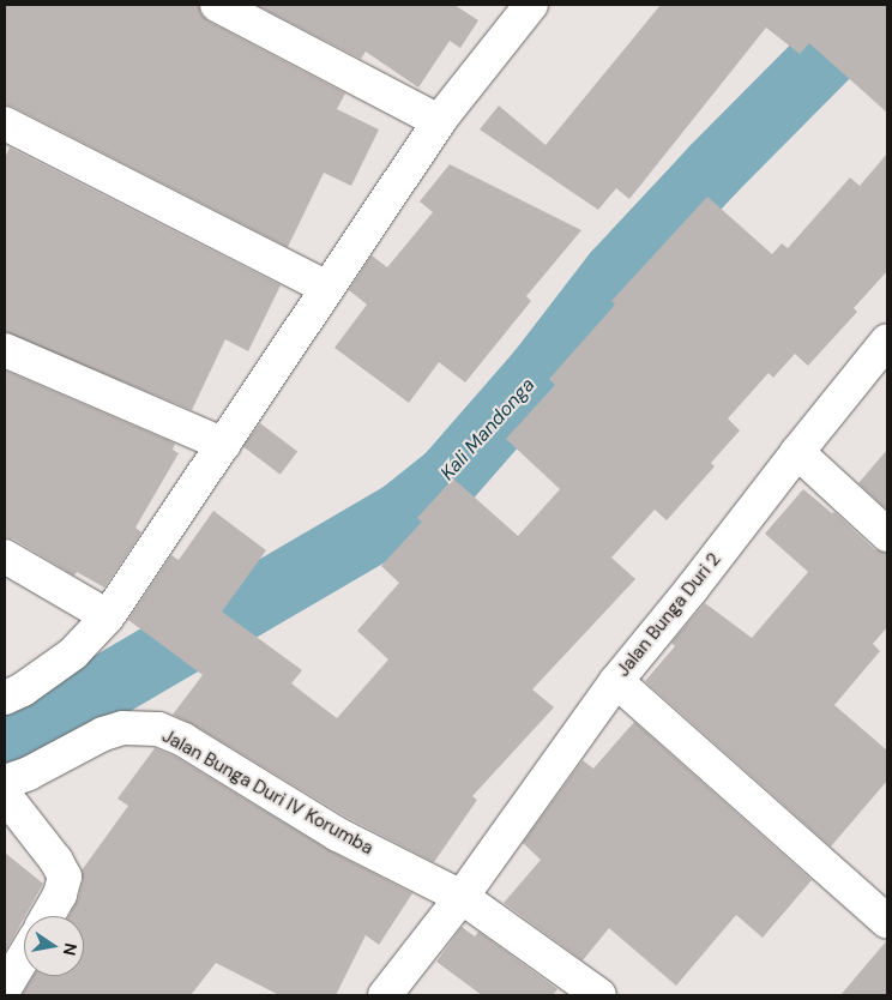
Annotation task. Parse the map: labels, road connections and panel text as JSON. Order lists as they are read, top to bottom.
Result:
{
  "streets": {
    "street": ["Jalan Bunga Duri 2", "Jalan Bunga Duri IV Korumba"]
  },
  "crossings": [
    ["Jalan Bunga Duri 2", "Jalan Bunga Duri IV Korumba"]
  ],
  "water": ["Kali Mandonga"],
  "north": "right"
}
